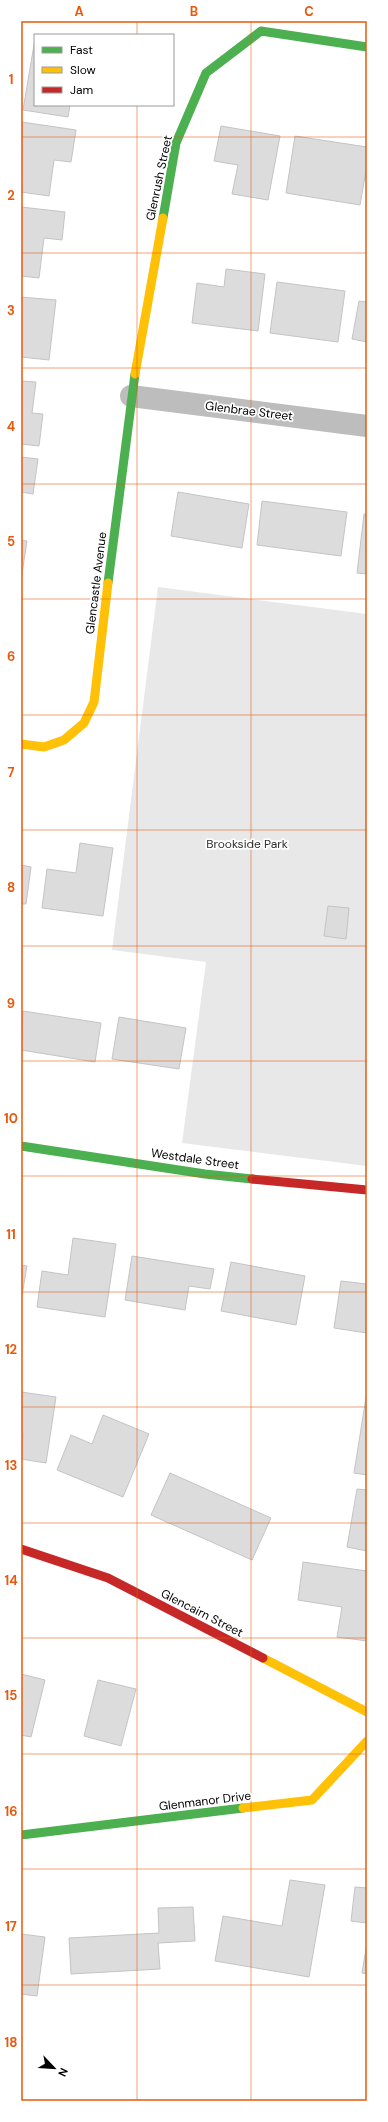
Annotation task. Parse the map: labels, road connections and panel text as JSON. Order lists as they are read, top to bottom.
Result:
{
  "streets": {
    "street": [
      "Glenrush Street",
      "Glenbrae Street",
      "Glencastle Avenue",
      "Westdale Street",
      "Glencairn Street",
      "Glenmanor Drive"
    ]
  },
  "crossings": [
    ["Glenrush Street", "Glenbrae Street"],
    ["Glenrush Street", "Glencastle Avenue"],
    ["Glenbrae Street", "Glencastle Avenue"]
  ],
  "parks": ["Brookside Park"],
  "legend": ["Fast", "Slow", "Jam"],
  "north": "bottom right",
  "grid": {
    "columns": ["A", "B", "C"],
    "rows": [
      "1",
      "2",
      "3",
      "4",
      "5",
      "6",
      "7",
      "8",
      "9",
      "10",
      "11",
      "12",
      "13",
      "14",
      "15",
      "16",
      "17",
      "18"
    ]
  }
}
